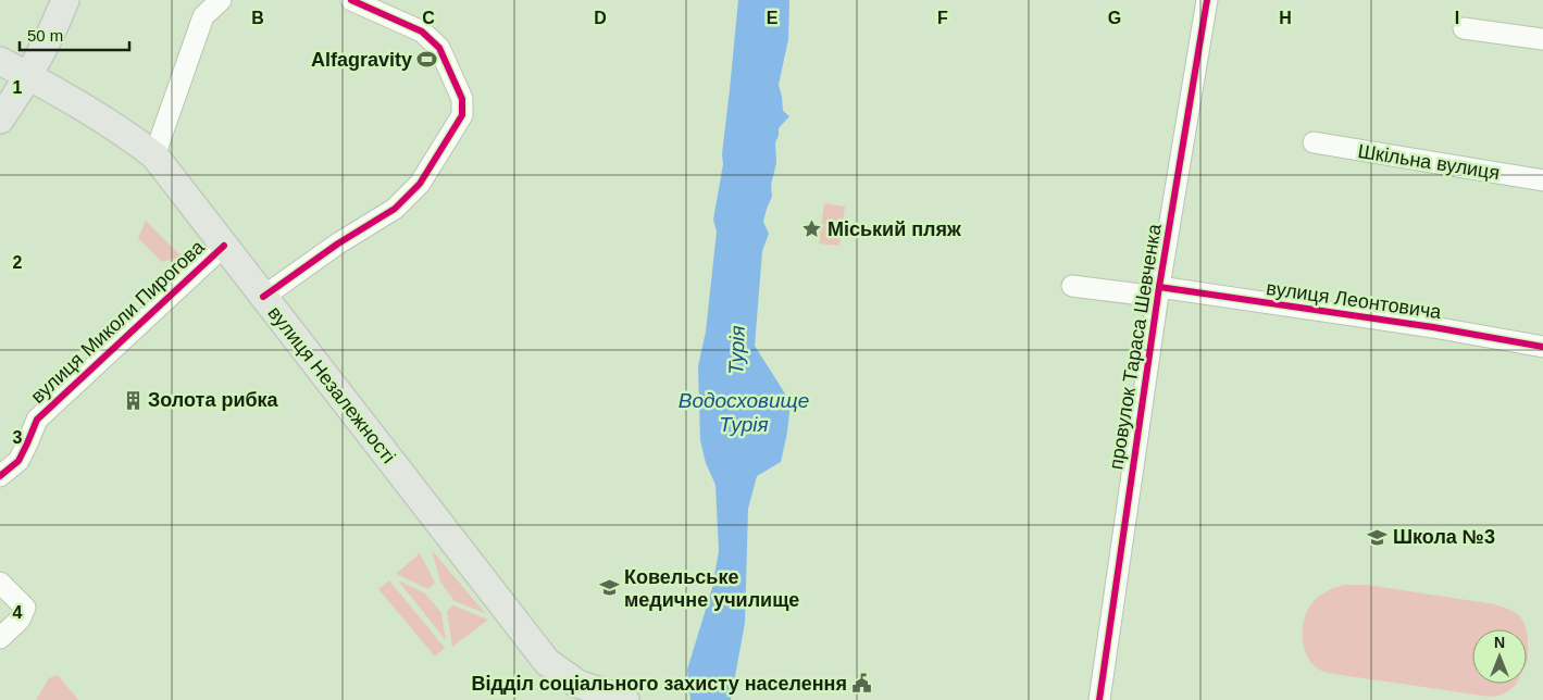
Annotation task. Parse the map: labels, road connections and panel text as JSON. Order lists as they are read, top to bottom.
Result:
{
  "streets": {
    "main road": ["вулиця Незалежності"],
    "street": [
      "Шкільна вулиця",
      "вулиця Леонтовича",
      "вулиця Миколи Пирогова",
      "провулок Тараса Шевченка"
    ]
  },
  "crossings": [
    ["вулиця Леонтовича", "провулок Тараса Шевченка"],
    ["вулиця Миколи Пирогова", "вулиця Незалежності"]
  ],
  "water": ["Турія", "Водосховище Турія"],
  "places": {
    "sports": ["Alfagravity"],
    "place": ["Міський пляж"],
    "building": ["Золота рибка"],
    "school or university": ["Школа №3", "Ковельське медичне училище"],
    "public building": ["Відділ соціального захисту населення"]
  },
  "scale_bar": "50 m",
  "north": "top",
  "grid": {
    "columns": [
      "B",
      "C",
      "D",
      "E",
      "F",
      "G",
      "H",
      "I"
    ],
    "rows": [
      "1",
      "2",
      "3",
      "4"
    ]
  }
}
